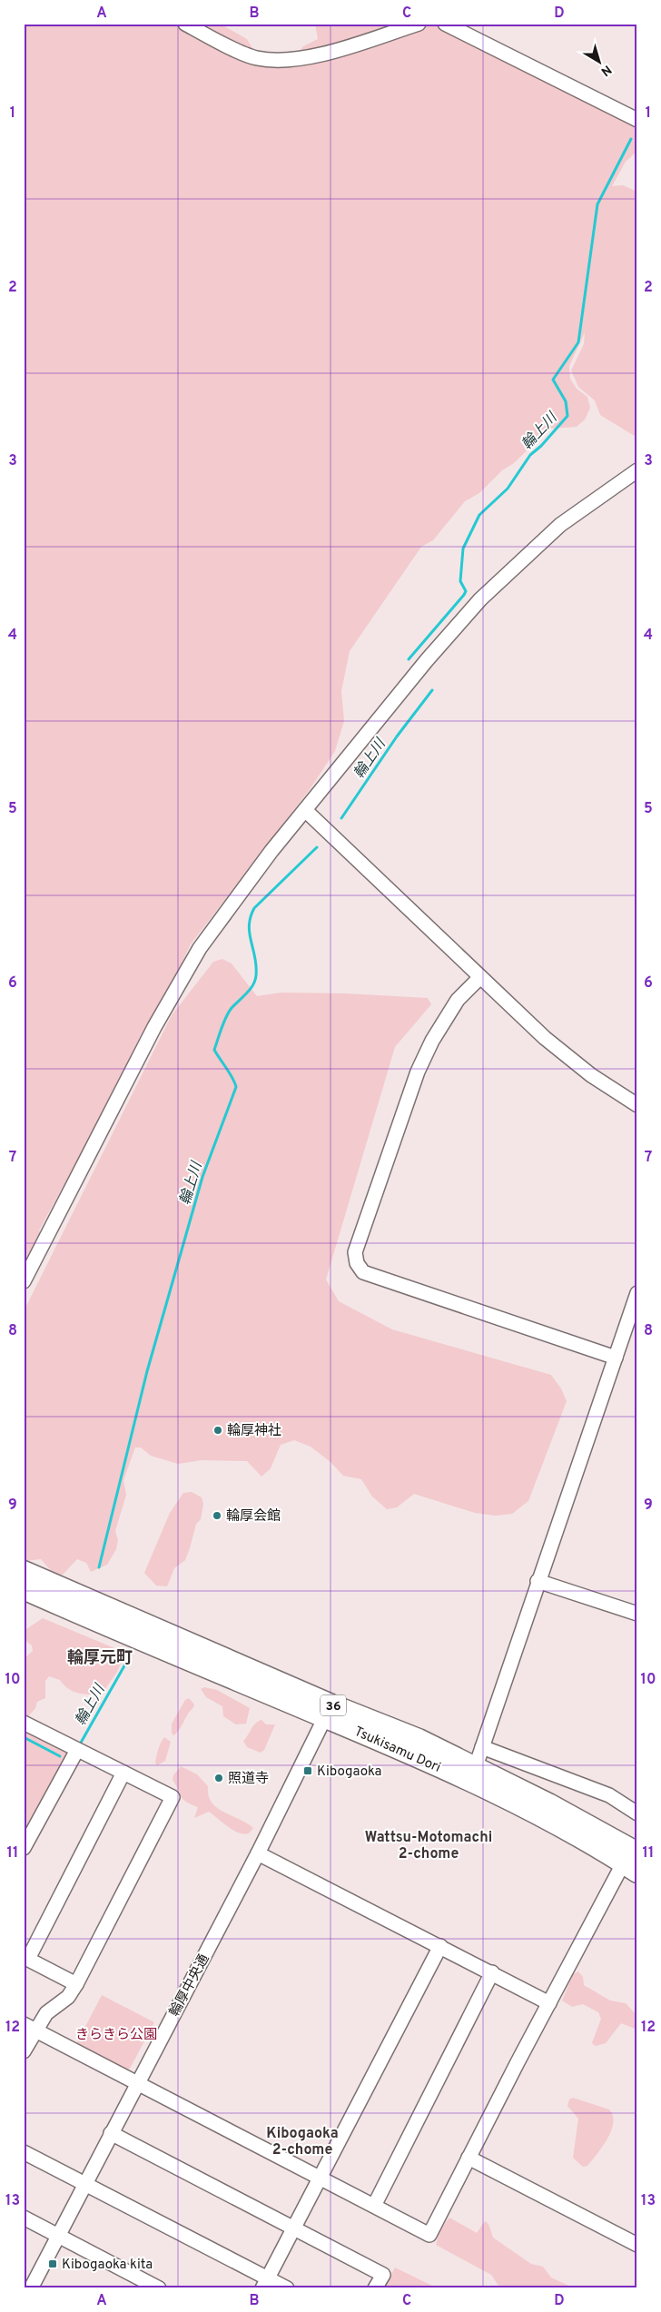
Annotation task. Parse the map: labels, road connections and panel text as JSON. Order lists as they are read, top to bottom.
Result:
{
  "streets": {
    "highway": ["36", "Tsukisamu Dori"],
    "street": ["輪厚中央通"]
  },
  "crossings": [
    ["Tsukisamu Dori", "輪厚中央通"]
  ],
  "districts": ["輪厚元町", "Wattsu-Motomachi 2-chome", "Kibogaoka 2-chome"],
  "water": ["輪上川"],
  "parks": ["きらきら公園"],
  "places": {
    "other": ["輪厚神社", "輪厚会館", "照道寺"],
    "transit": ["Kibogaoka", "Kibogaoka kita"]
  },
  "north": "bottom right",
  "grid": {
    "columns": [
      "A",
      "B",
      "C",
      "D"
    ],
    "rows": [
      "1",
      "2",
      "3",
      "4",
      "5",
      "6",
      "7",
      "8",
      "9",
      "10",
      "11",
      "12",
      "13"
    ]
  }
}
